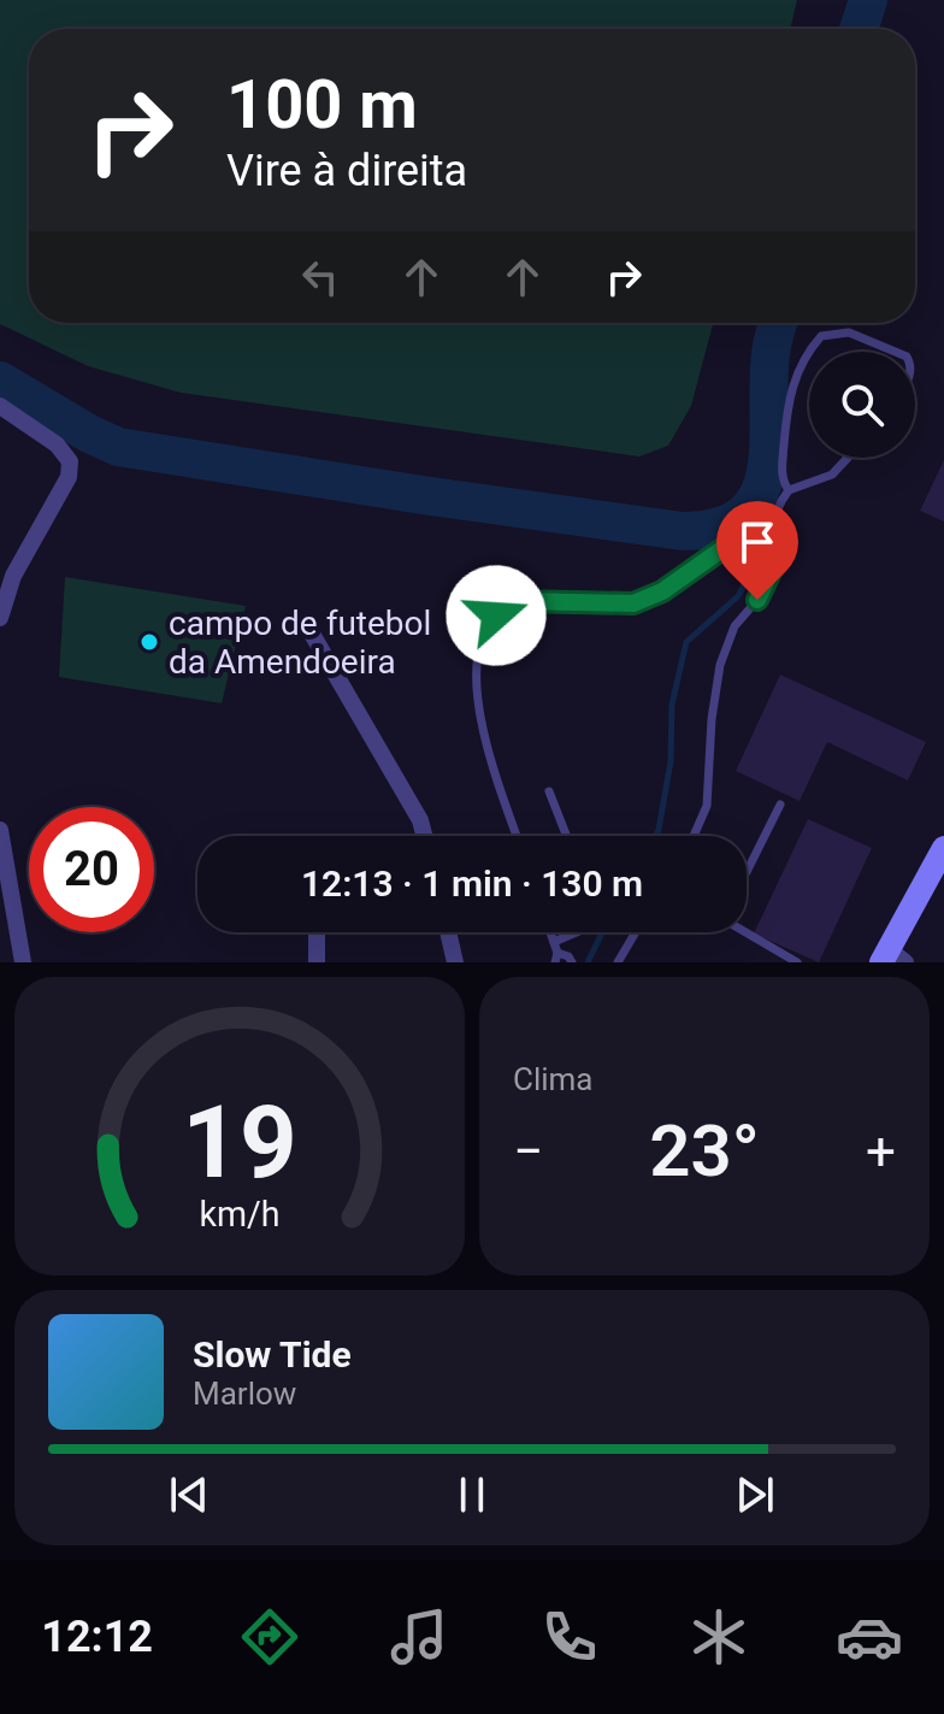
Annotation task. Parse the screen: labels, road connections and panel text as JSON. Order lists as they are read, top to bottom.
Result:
{
  "places": ["campo de futebol da Amendoeira"],
  "page": {
    "turn": ["100 m", "Vire à direita"],
    "limit": "20",
    "trip": "12:13 · 1 min · 130 m",
    "tile": "Clima",
    "heat": ["−", "23°", "+"],
    "song": ["Slow Tide", "Marlow"],
    "tabs": "12:12",
    "gauge": ["19", "km/h"]
  }
}
